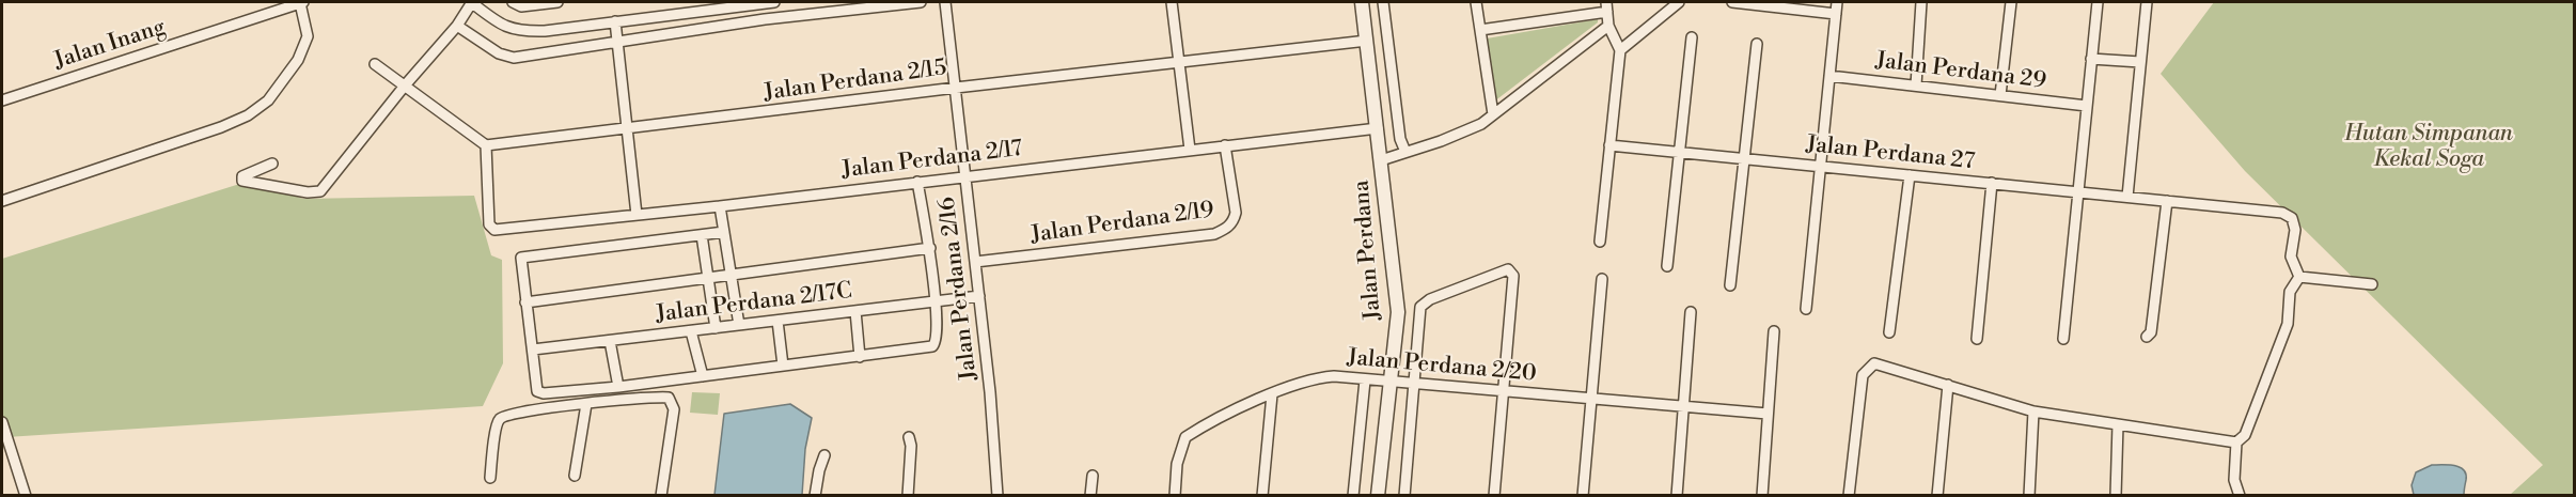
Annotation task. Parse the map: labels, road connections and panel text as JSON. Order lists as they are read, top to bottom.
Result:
{
  "streets": {
    "street": [
      "Jalan Inang",
      "Jalan Perdana 29",
      "Jalan Perdana 2/15",
      "Jalan Perdana 27",
      "Jalan Perdana 2/17",
      "Jalan Perdana 2/19",
      "Jalan Perdana",
      "Jalan Perdana 2/16",
      "Jalan Perdana 2/17C",
      "Jalan Perdana 2/20"
    ]
  },
  "crossings": [
    ["Jalan Perdana 2/15", "Jalan Perdana 2/17"],
    ["Jalan Perdana 2/15", "Jalan Perdana"],
    ["Jalan Perdana 2/15", "Jalan Perdana 2/16"],
    ["Jalan Perdana 2/17", "Jalan Perdana 2/19"],
    ["Jalan Perdana 2/17", "Jalan Perdana"],
    ["Jalan Perdana 2/17", "Jalan Perdana 2/16"],
    ["Jalan Perdana 2/19", "Jalan Perdana 2/16"],
    ["Jalan Perdana", "Jalan Perdana 2/20"],
    ["Jalan Perdana 2/16", "Jalan Perdana 2/17C"]
  ],
  "parks": ["Hutan Simpanan Kekal Soga"]
}
